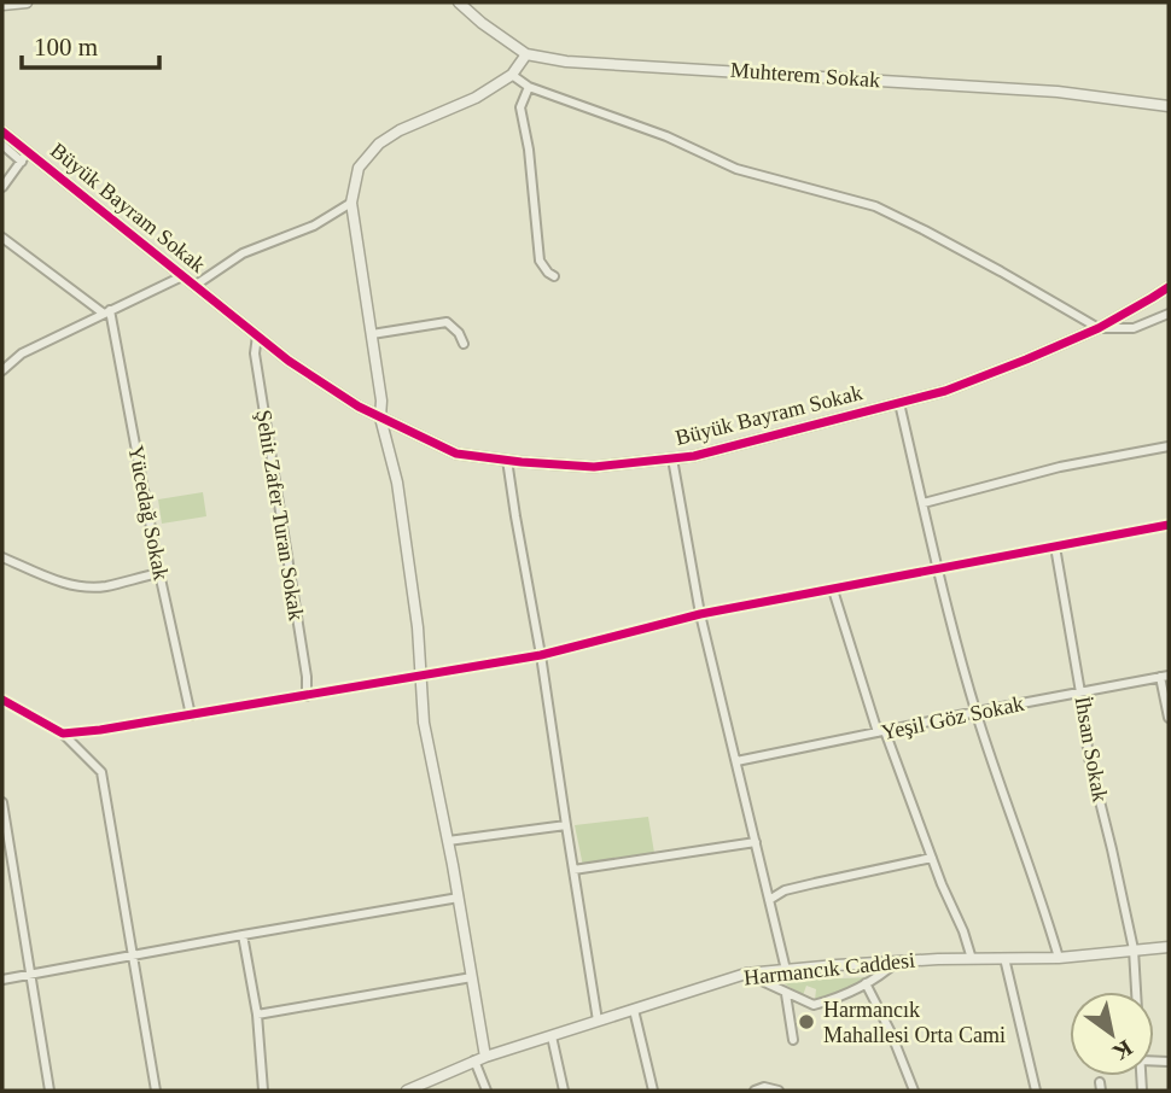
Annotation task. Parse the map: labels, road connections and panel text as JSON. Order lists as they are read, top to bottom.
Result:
{
  "streets": {
    "street": [
      "Muhterem Sokak",
      "Büyük Bayram Sokak",
      "Yücedağ Sokak",
      "Şehit Zafer Turan Sokak",
      "Yeşil Göz Sokak",
      "İhsan Sokak",
      "Harmancık Caddesi"
    ]
  },
  "crossings": [
    ["Büyük Bayram Sokak", "Şehit Zafer Turan Sokak"],
    ["Yeşil Göz Sokak", "İhsan Sokak"],
    ["İhsan Sokak", "Harmancık Caddesi"]
  ],
  "places": ["Harmancık Mahallesi Orta Cami"],
  "scale_bar": "100 m",
  "north": "bottom right"
}
